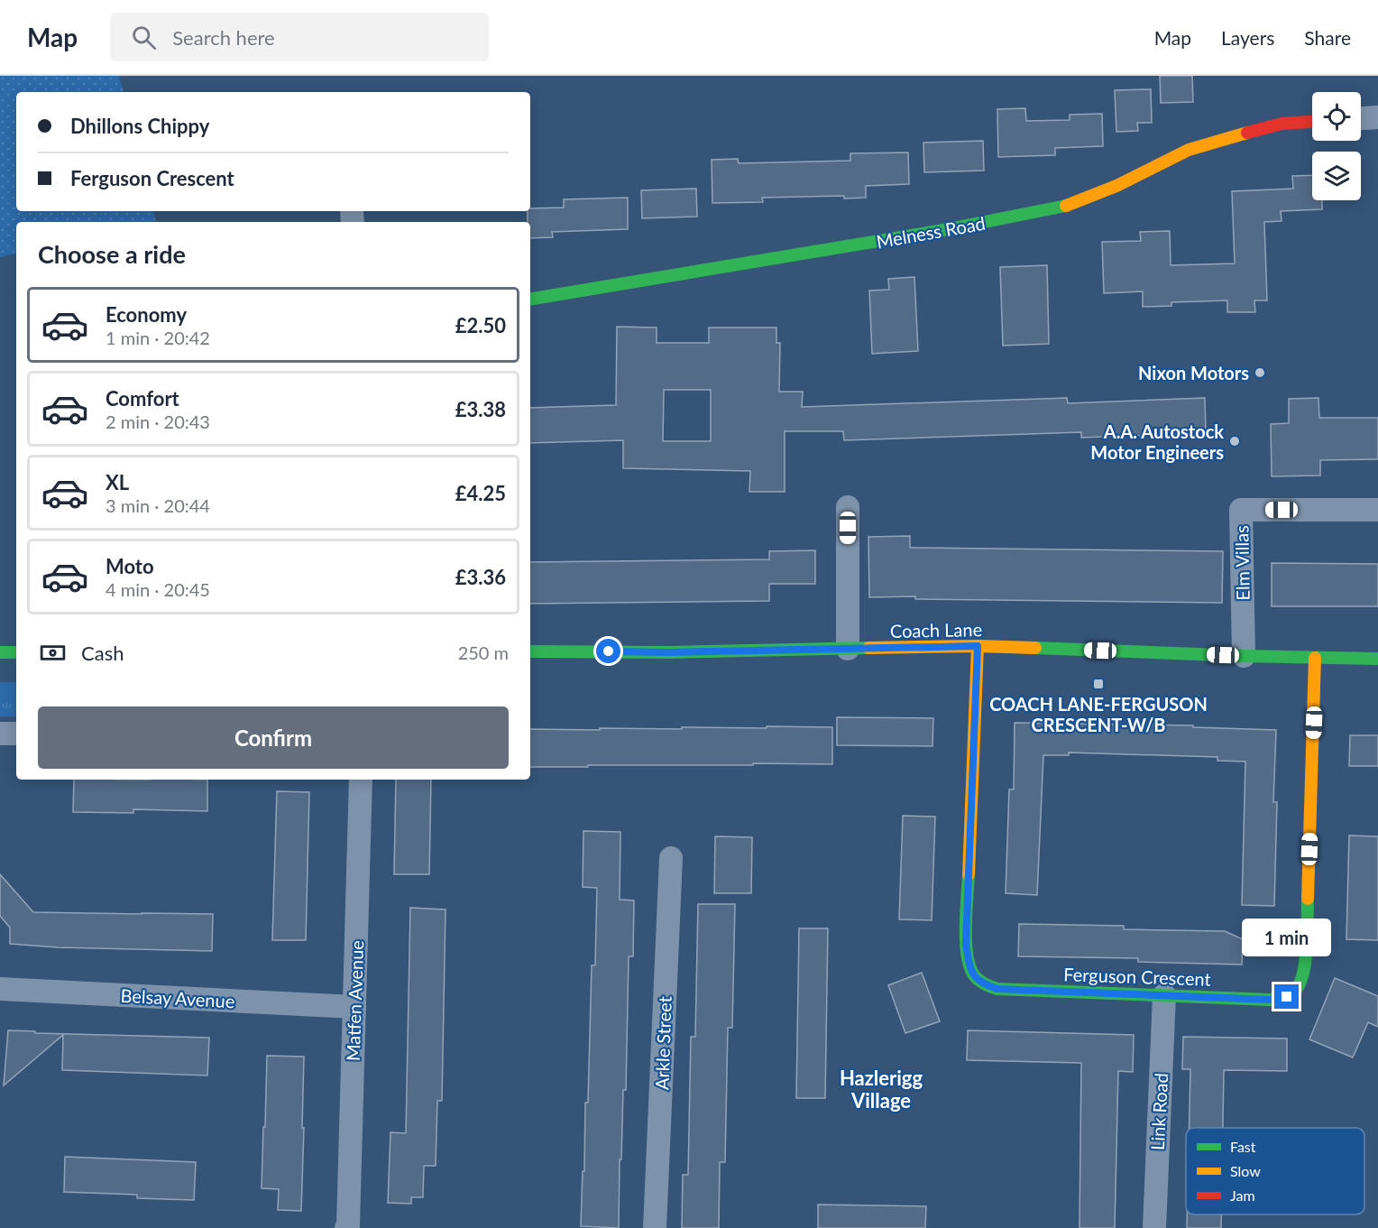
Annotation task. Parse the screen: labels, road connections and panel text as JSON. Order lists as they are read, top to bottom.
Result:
{
  "streets": {
    "street": [
      "Melness Road",
      "Elm Villas",
      "Coach Lane",
      "Ferguson Crescent",
      "Belsay Avenue",
      "Matfen Avenue",
      "Arkle Street",
      "Link Road"
    ]
  },
  "crossings": [
    ["Elm Villas", "Coach Lane"],
    ["Coach Lane", "Ferguson Crescent"],
    ["Ferguson Crescent", "Link Road"],
    ["Belsay Avenue", "Matfen Avenue"]
  ],
  "districts": ["Hazlerigg Village"],
  "places": {
    "other": ["Nixon Motors", "A.A. Autostock Motor Engineers"],
    "transit": ["COACH LANE-FERGUSON CRESCENT-W/B"]
  },
  "legend": ["Fast", "Slow", "Jam"],
  "page": {
    "header": "Map",
    "search": "Search here",
    "nav": ["Map", "Layers", "Share"],
    "banner": ["Dhillons Chippy", "Ferguson Crescent"],
    "heading": "Choose a ride",
    "list": [
      {
        "name": "Economy",
        "note": "1 min · 20:42",
        "value": "£2.50"
      },
      {
        "name": "Comfort",
        "note": "2 min · 20:43",
        "value": "£3.38"
      },
      {
        "name": "XL",
        "note": "3 min · 20:44",
        "value": "£4.25"
      },
      {
        "name": "Moto",
        "note": "4 min · 20:45",
        "value": "£3.36"
      }
    ],
    "pay": ["Cash", "250 m"],
    "buttons": "Confirm",
    "bubble": "1 min"
  }
}
